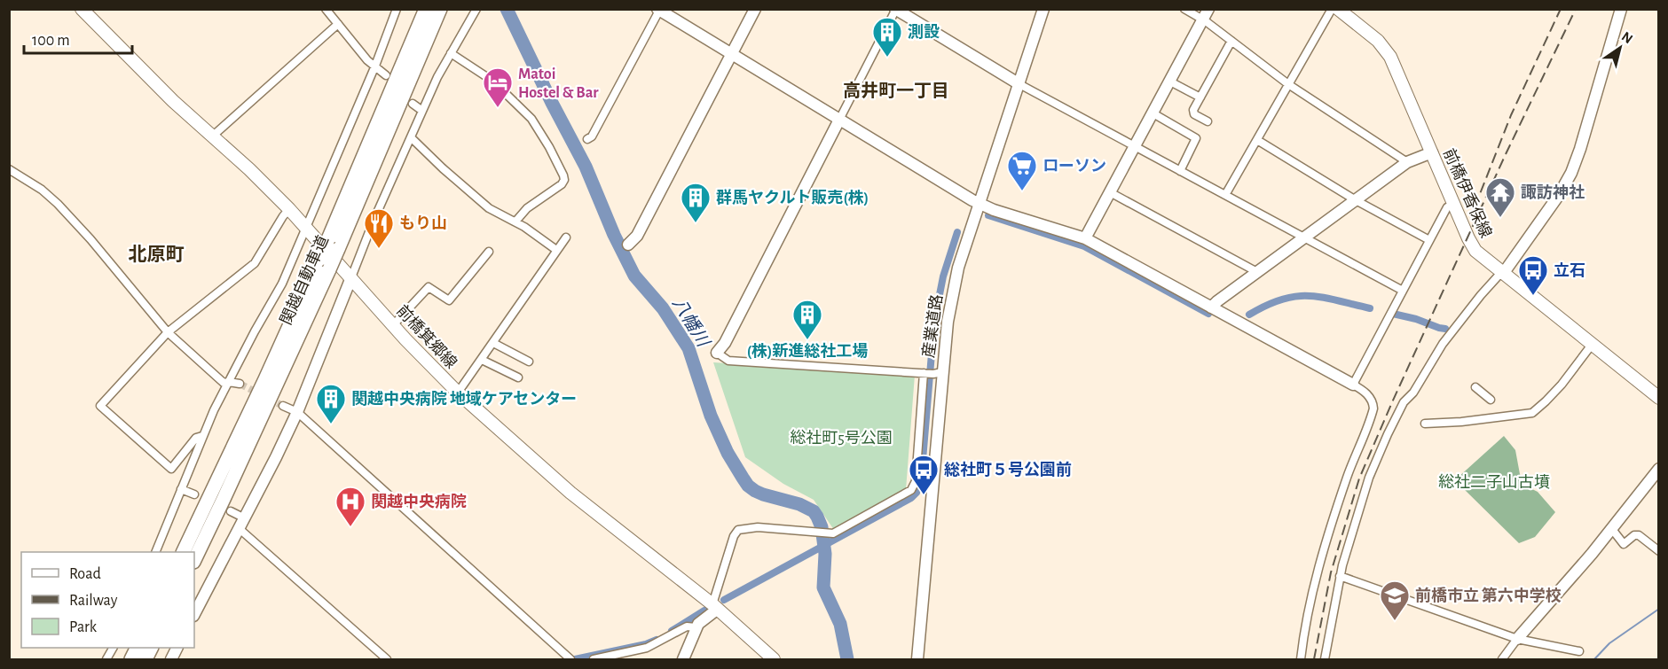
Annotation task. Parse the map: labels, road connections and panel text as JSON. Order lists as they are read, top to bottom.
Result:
{
  "streets": {
    "highway": ["関越自動車道"],
    "main road": ["前橋伊香保線", "前橋箕郷線"],
    "street": ["産業道路"]
  },
  "districts": ["高井町一丁目", "北原町"],
  "water": ["八幡川"],
  "parks": ["総社町5号公園", "総社二子山古墳"],
  "places": {
    "building": [
      "測設",
      "群馬ヤクルト販売(株)",
      "(株)新進総社工場",
      "関越中央病院 地域ケアセンター"
    ],
    "hotel": ["Matoi Hostel & Bar"],
    "supermarket": ["ローソン"],
    "temple": ["諏訪神社"],
    "restaurant": ["もり山"],
    "bus stop": ["立石", "総社町５号公園前"],
    "hospital": ["関越中央病院"],
    "school or university": ["前橋市立 第六中学校"]
  },
  "legend": ["Road", "Railway", "Park"],
  "scale_bar": "100 m",
  "north": "top right"
}
